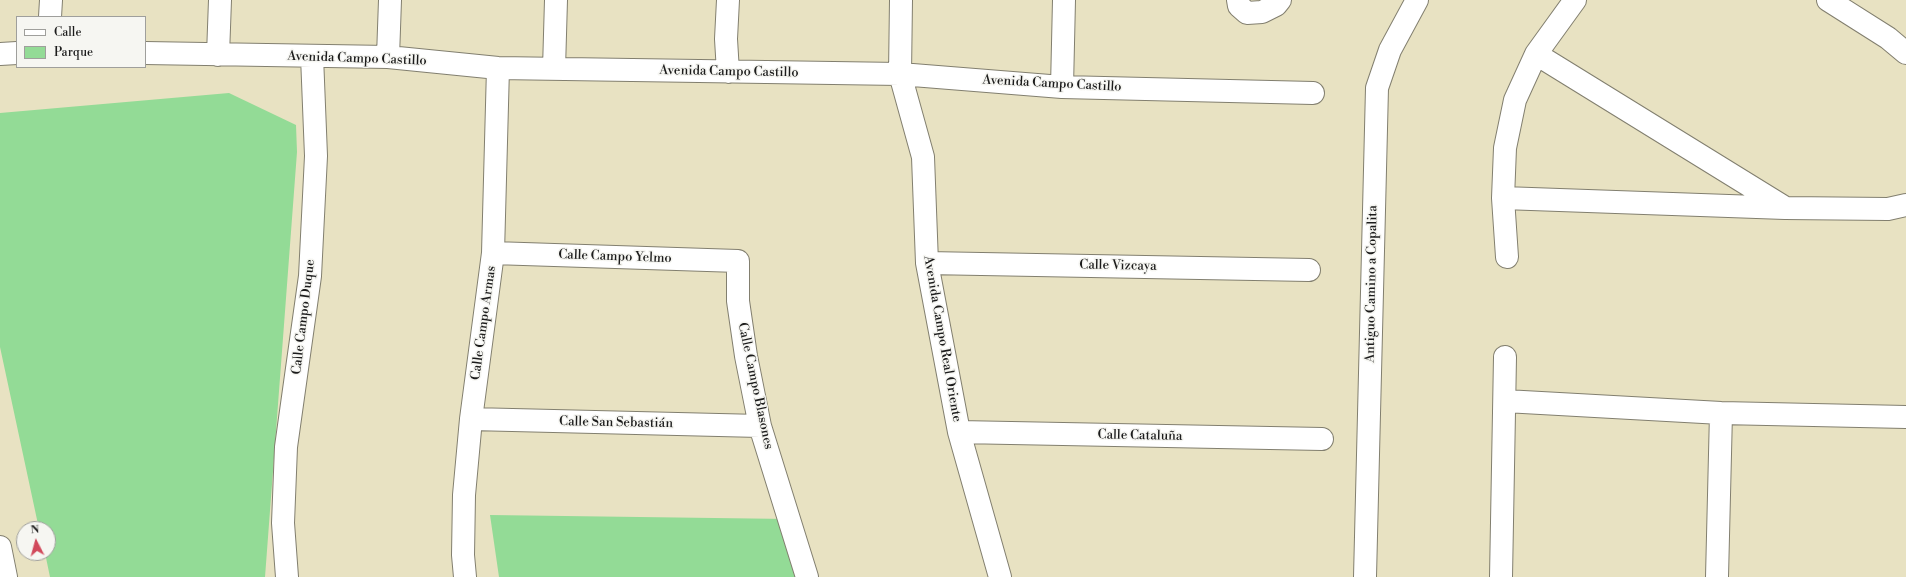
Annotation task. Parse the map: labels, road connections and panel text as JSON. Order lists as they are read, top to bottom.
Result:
{
  "streets": {
    "street": [
      "Avenida Campo Castillo",
      "Calle Campo Yelmo",
      "Calle Vizcaya",
      "Antiguo Camino a Copalita",
      "Calle Campo Duque",
      "Calle Campo Armas",
      "Avenida Campo Real Oriente",
      "Calle Campo Blasones",
      "Calle San Sebastián",
      "Calle Cataluña"
    ]
  },
  "crossings": [
    ["Avenida Campo Castillo", "Calle Campo Duque"],
    ["Avenida Campo Castillo", "Calle Campo Armas"],
    ["Avenida Campo Castillo", "Avenida Campo Real Oriente"],
    ["Calle Campo Yelmo", "Calle Campo Armas"],
    ["Calle Campo Yelmo", "Calle Campo Blasones"],
    ["Calle Vizcaya", "Avenida Campo Real Oriente"],
    ["Calle Campo Armas", "Calle San Sebastián"],
    ["Avenida Campo Real Oriente", "Calle Cataluña"],
    ["Calle Campo Blasones", "Calle San Sebastián"]
  ],
  "legend": ["Calle", "Parque"],
  "north": "top"
}
